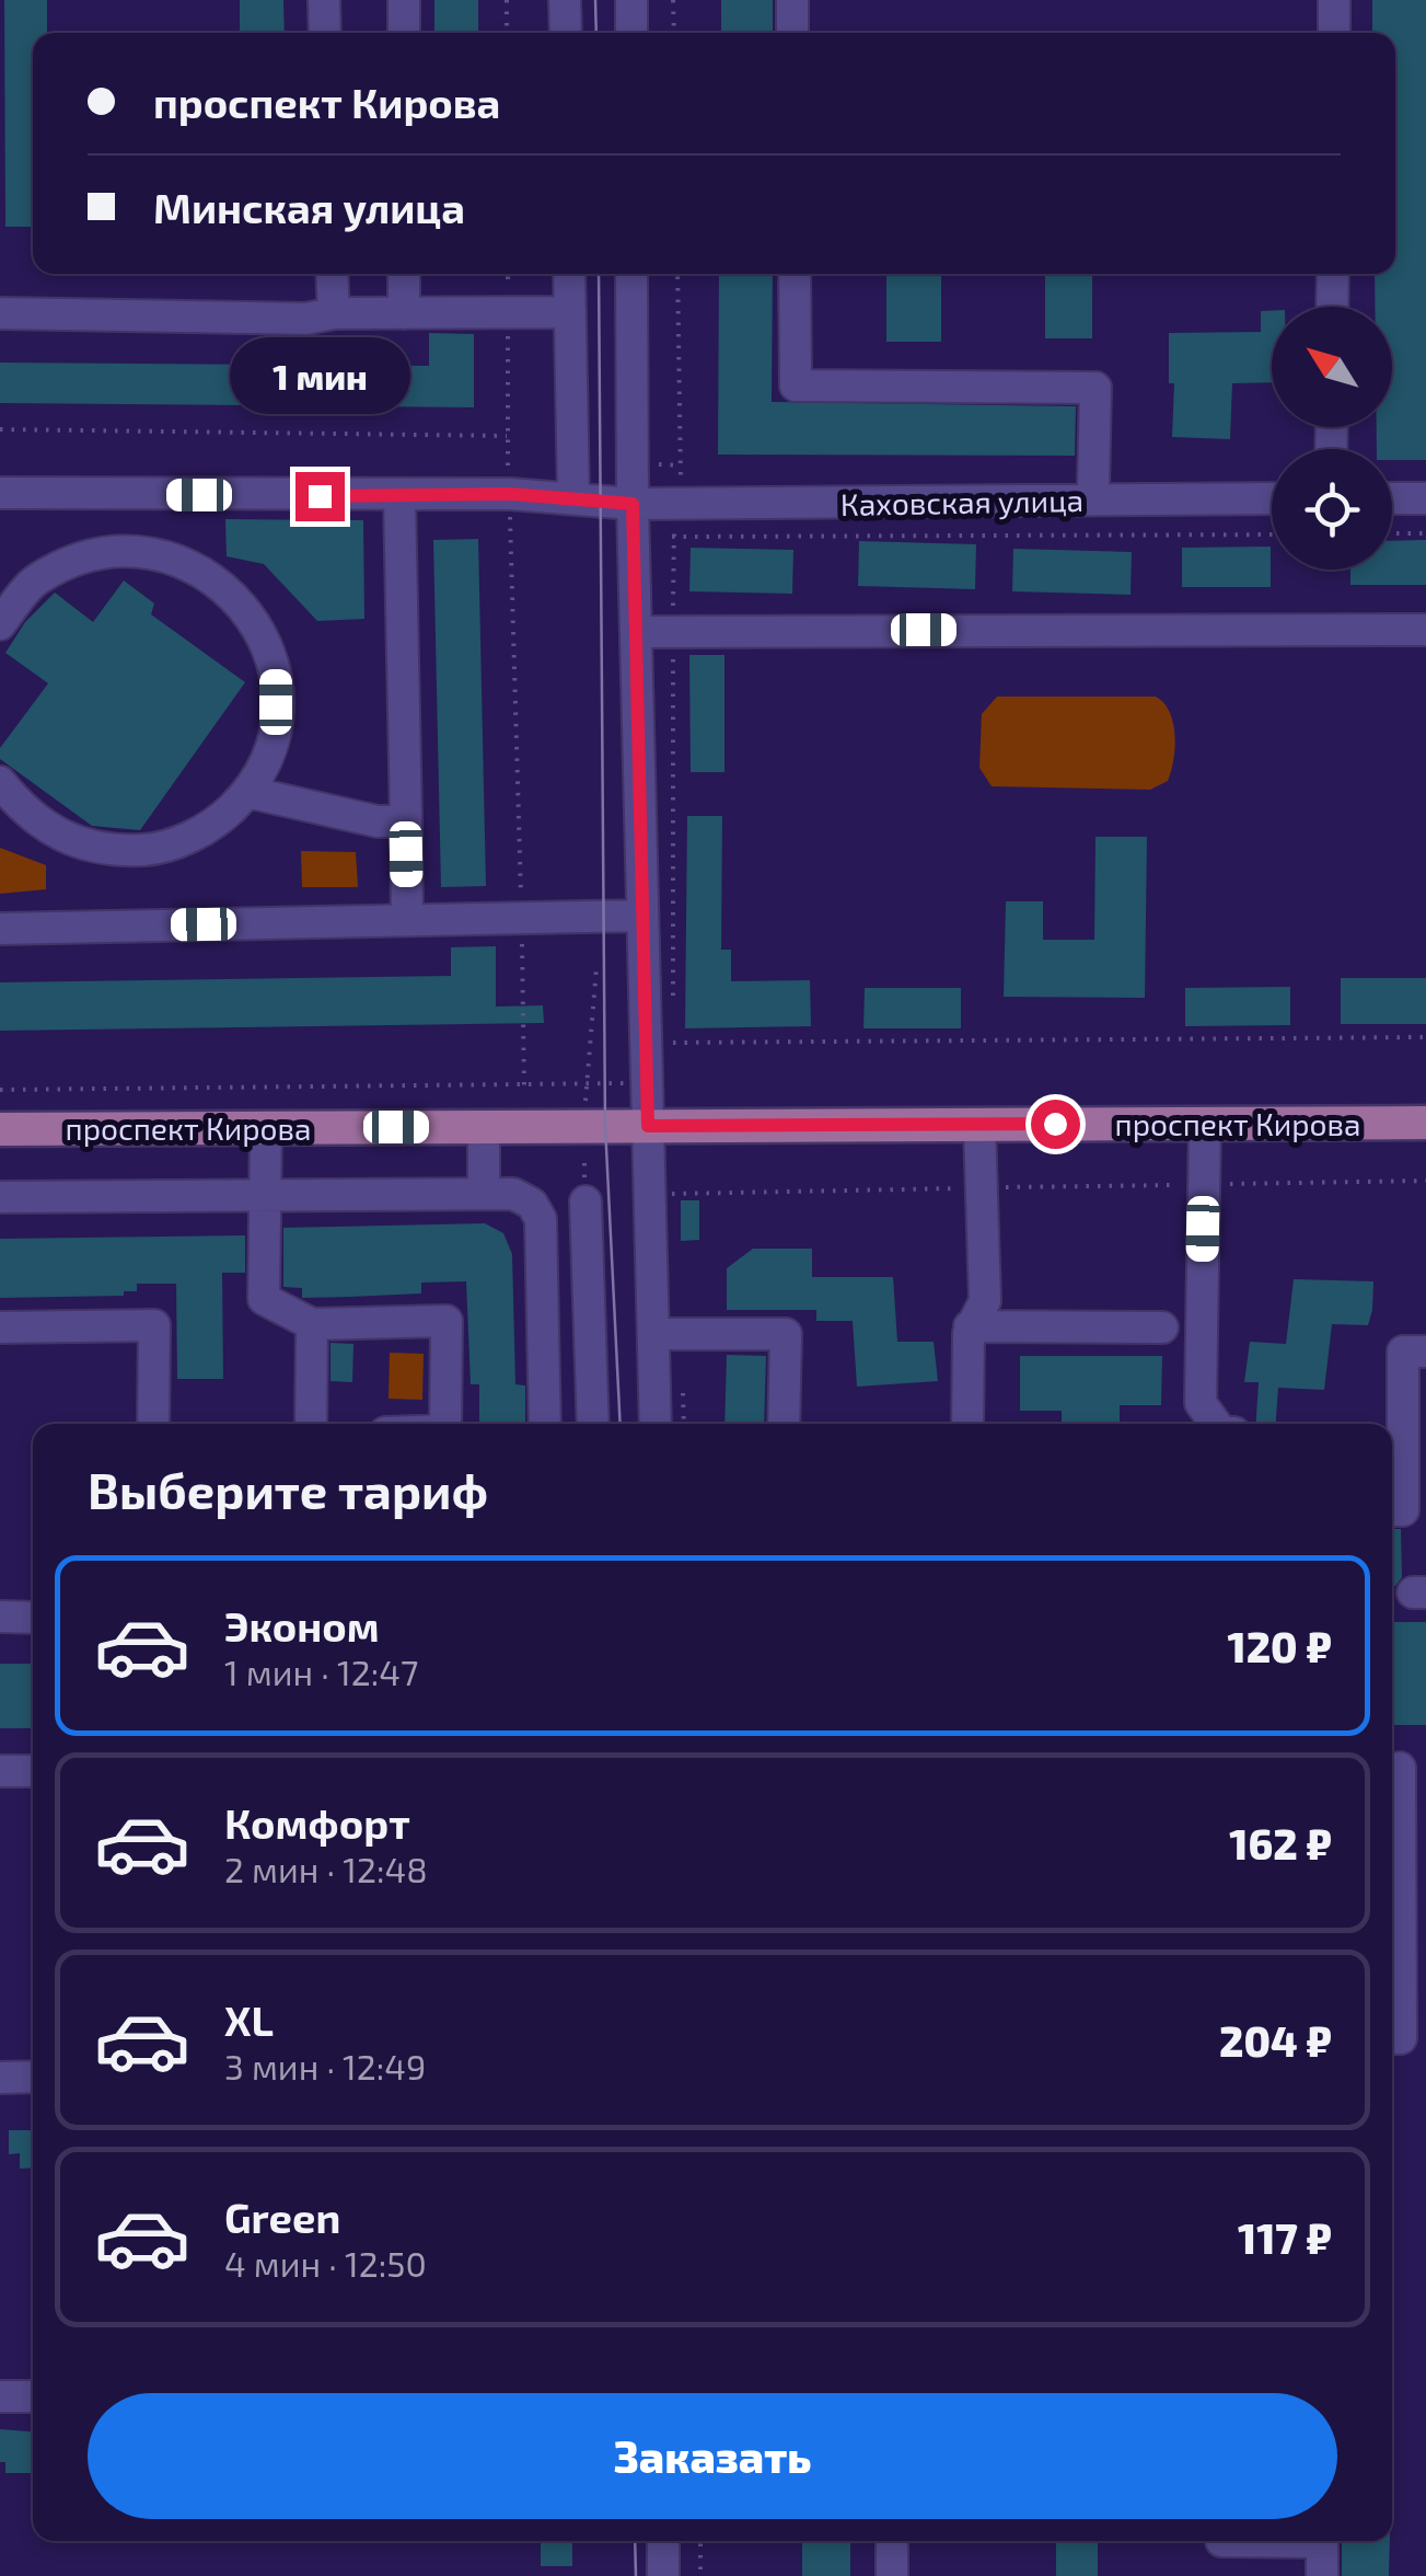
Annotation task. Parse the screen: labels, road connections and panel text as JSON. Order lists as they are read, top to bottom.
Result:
{
  "streets": {
    "main road": ["проспект Кирова"],
    "street": ["Каховская улица"]
  },
  "north": "top left",
  "page": {
    "banner": ["проспект Кирова", "Минская улица"],
    "bubble": "1 мин",
    "heading": "Выберите тариф",
    "list": [
      {
        "name": "Эконом",
        "note": "1 мин · 12:47",
        "value": "120 ₽"
      },
      {
        "name": "Комфорт",
        "note": "2 мин · 12:48",
        "value": "162 ₽"
      },
      {
        "name": "XL",
        "note": "3 мин · 12:49",
        "value": "204 ₽"
      },
      {
        "name": "Green",
        "note": "4 мин · 12:50",
        "value": "117 ₽"
      }
    ],
    "buttons": "Заказать"
  }
}
